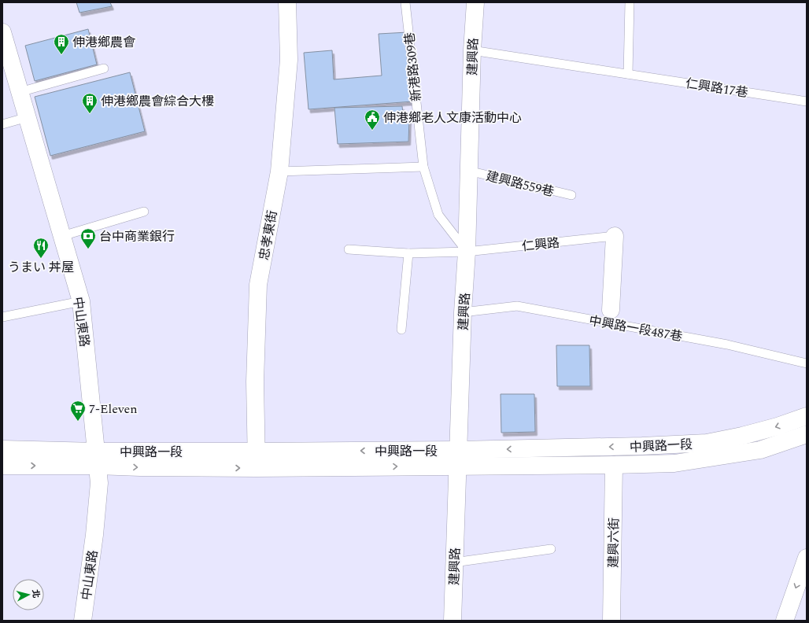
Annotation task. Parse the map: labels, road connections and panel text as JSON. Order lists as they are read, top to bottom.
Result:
{
  "streets": {
    "street": [
      "建興路",
      "忠孝東街",
      "中山東路",
      "中興路一段",
      "建興六街"
    ],
    "lane": [
      "新港路309巷",
      "仁興路17巷",
      "建興路559巷",
      "仁興路",
      "中興路一段487巷"
    ]
  },
  "crossings": [
    ["建興路", "新港路309巷"],
    ["建興路", "仁興路17巷"],
    ["建興路", "建興路559巷"],
    ["建興路", "仁興路"],
    ["建興路", "中興路一段487巷"],
    ["建興路", "中興路一段"],
    ["新港路309巷", "仁興路"],
    ["忠孝東街", "中興路一段"],
    ["中山東路", "中興路一段"],
    ["中興路一段", "建興六街"]
  ],
  "places": {
    "building": ["伸港鄉農會", "伸港鄉農會綜合大樓"],
    "public building": ["伸港鄉老人文康活動中心"],
    "bank": ["台中商業銀行"],
    "restaurant": ["うまい 丼屋"],
    "supermarket": ["7-Eleven"]
  },
  "north": "right"
}
